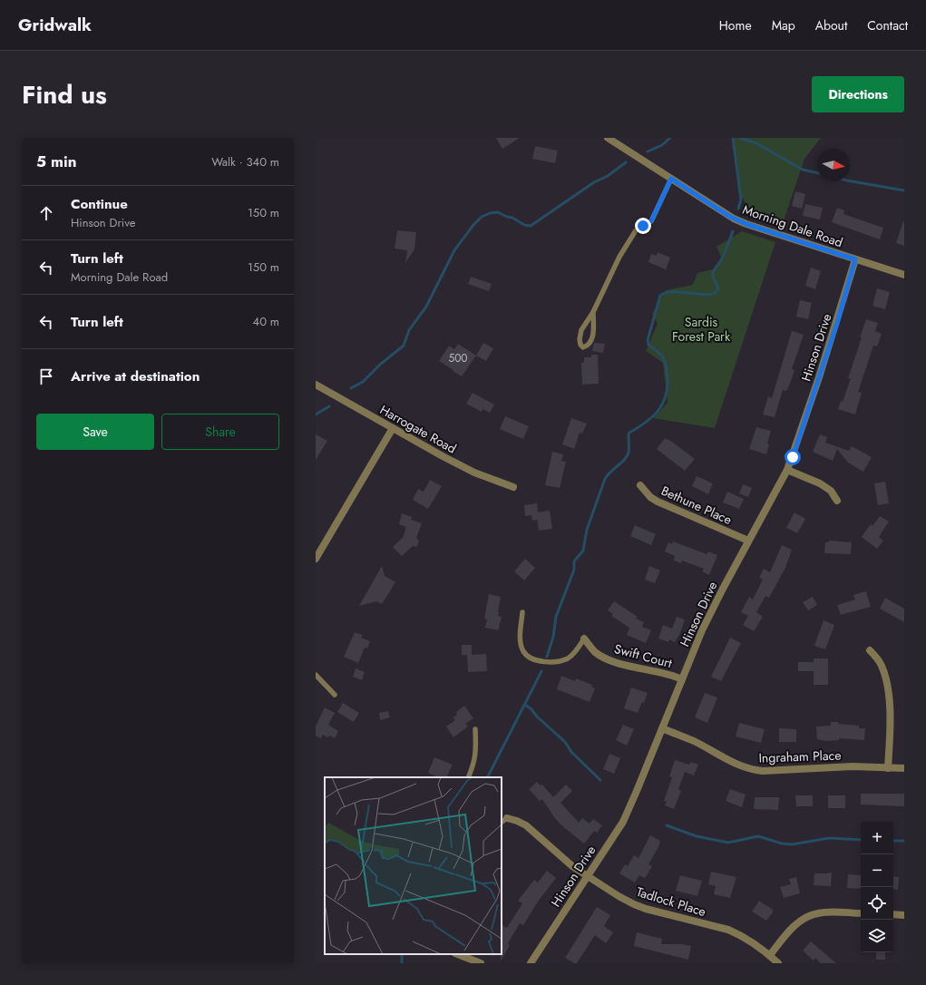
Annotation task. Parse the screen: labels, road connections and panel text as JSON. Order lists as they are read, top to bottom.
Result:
{
  "streets": {
    "street": [
      "Morning Dale Road",
      "Hinson Drive",
      "Harrogate Road",
      "Bethune Place",
      "Swift Court",
      "Ingraham Place",
      "Tadlock Place"
    ]
  },
  "crossings": [
    ["Morning Dale Road", "Hinson Drive"],
    ["Hinson Drive", "Bethune Place"],
    ["Hinson Drive", "Swift Court"],
    ["Hinson Drive", "Ingraham Place"],
    ["Hinson Drive", "Tadlock Place"]
  ],
  "parks": ["Sardis Forest Park"],
  "house_numbers": ["500"],
  "north": "right",
  "page": {
    "header": "Gridwalk",
    "nav": [
      "Home",
      "Map",
      "About",
      "Contact"
    ],
    "title": "Find us",
    "buttons": [
      "Directions",
      ["Save", "Share"]
    ],
    "heading": ["5 min", "Walk · 340 m"],
    "list": [
      ["Continue", "Hinson Drive", "150 m"],
      ["Turn left", "Morning Dale Road", "150 m"],
      ["Turn left", "40 m"],
      "Arrive at destination"
    ],
    "map_buttons": ["+", "−"]
  }
}
